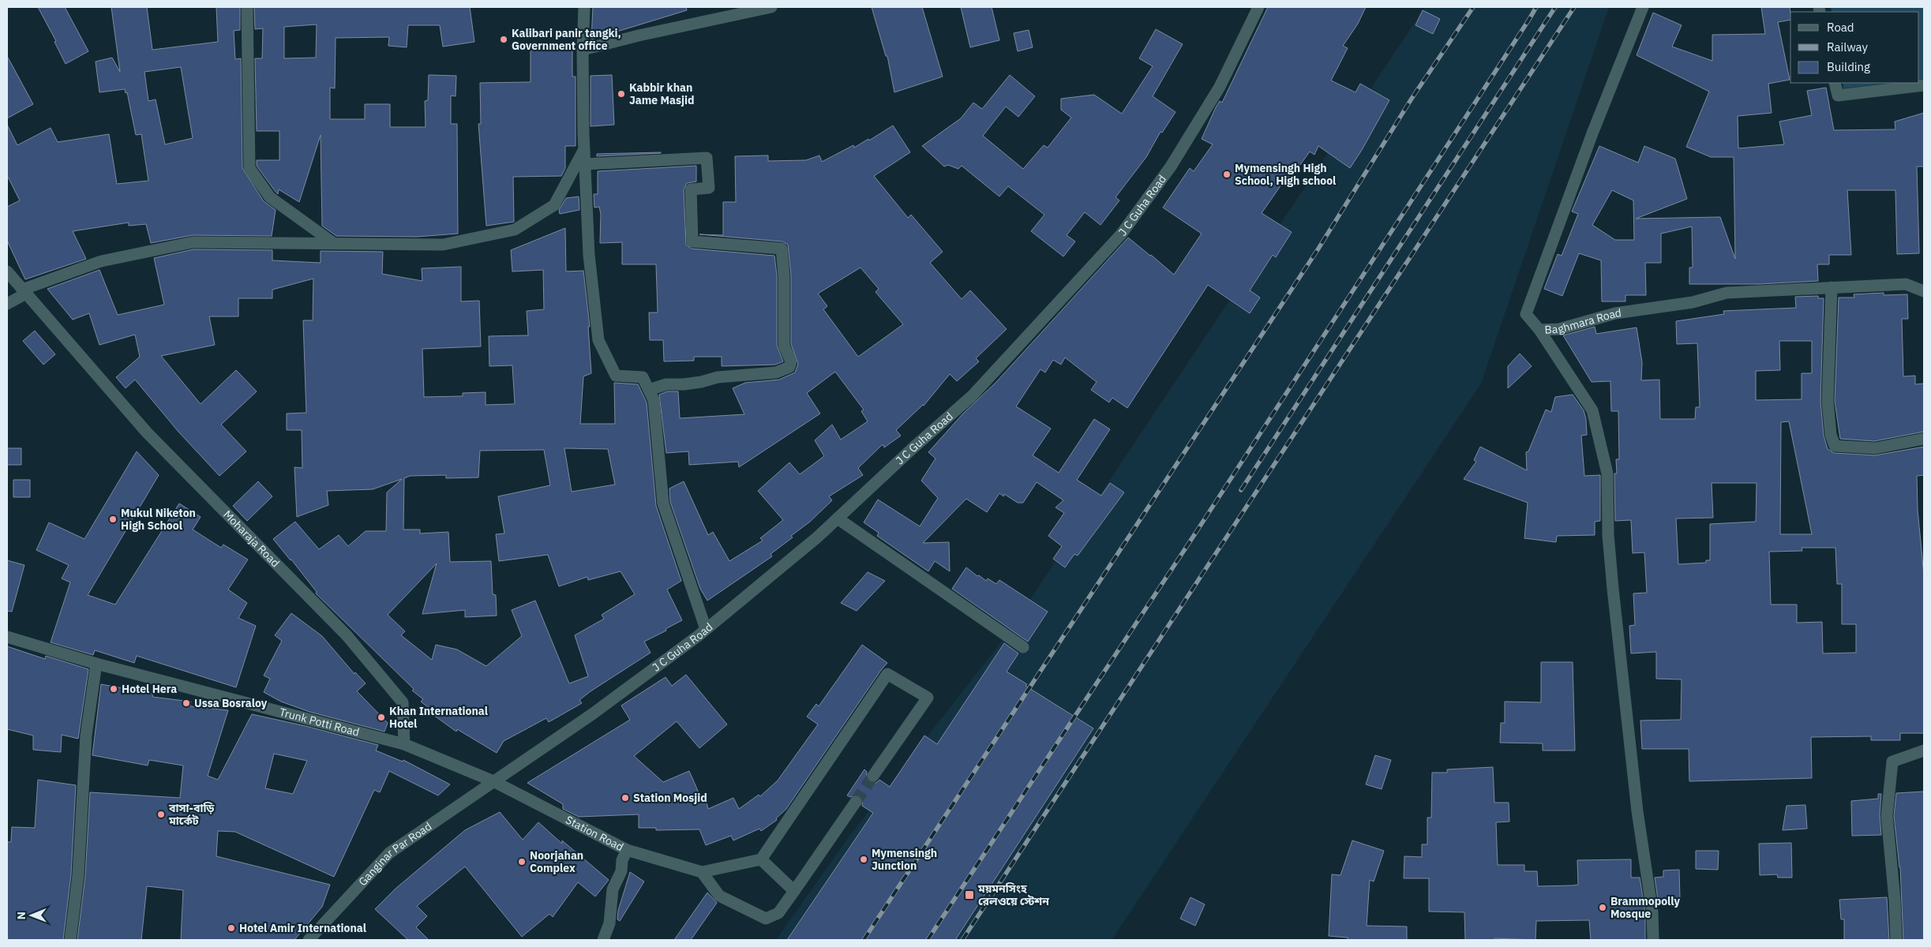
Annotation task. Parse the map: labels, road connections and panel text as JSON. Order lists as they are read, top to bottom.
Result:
{
  "streets": {
    "street": [
      "J C Guha Road",
      "Baghmara Road",
      "Moharaja Road",
      "Trunk Potti Road",
      "Station Road",
      "Ganginar Par Road"
    ]
  },
  "crossings": [
    ["J C Guha Road", "Station Road"],
    ["J C Guha Road", "Ganginar Par Road"],
    ["Moharaja Road", "Trunk Potti Road"],
    ["Station Road", "Ganginar Par Road"]
  ],
  "places": {
    "other": [
      "Kalibari panir tangki, Government office",
      "Kabbir khan Jame Masjid",
      "Mymensingh High School, High school",
      "Mukul Niketon High School",
      "Hotel Hera",
      "Ussa Bosraloy",
      "Khan International Hotel",
      "Station Mosjid",
      "বাসা-বাড়ি মার্কেট",
      "Mymensingh Junction",
      "Noorjahan Complex",
      "Brammopolly Mosque",
      "Hotel Amir International"
    ],
    "transit": ["ময়মনসিংহ রেলওয়ে স্টেশন"]
  },
  "legend": ["Road", "Railway", "Building"],
  "north": "left"
}
